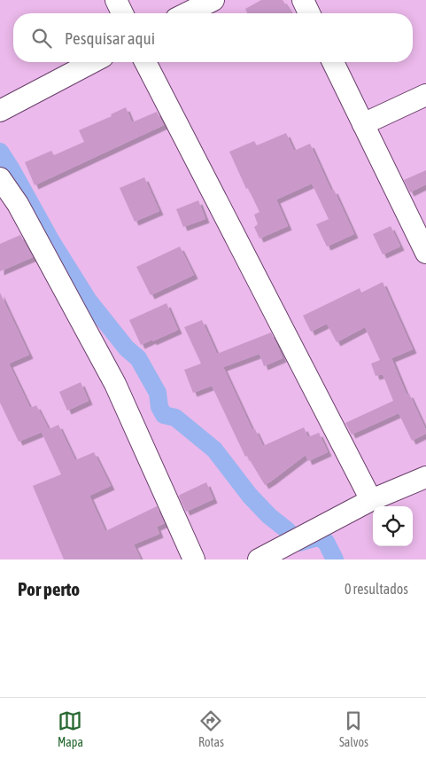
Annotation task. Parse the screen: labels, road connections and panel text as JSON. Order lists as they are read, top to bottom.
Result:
{
  "page": {
    "search": "Pesquisar aqui",
    "heading": ["Por perto", "0 resultados"],
    "nav": ["Mapa", "Rotas", "Salvos"]
  }
}
